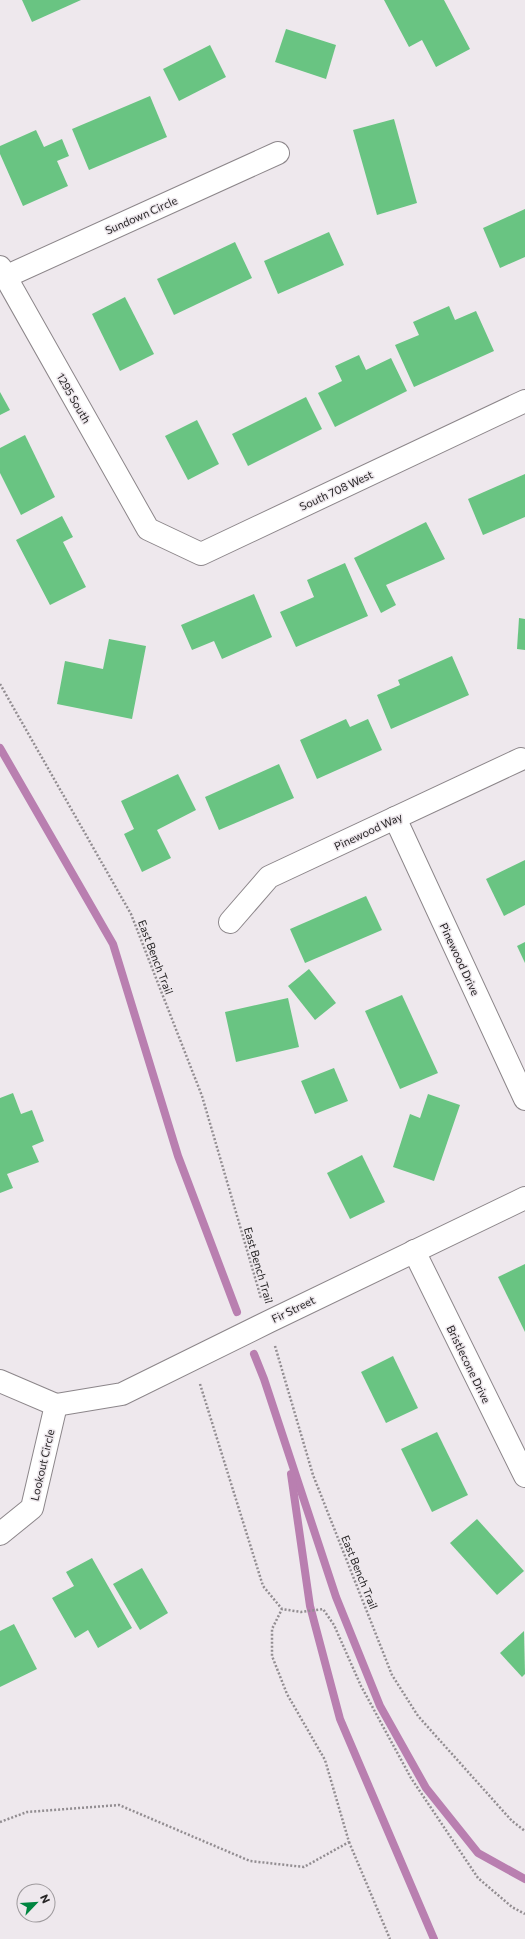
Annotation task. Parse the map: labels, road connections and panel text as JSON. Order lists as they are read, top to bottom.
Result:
{
  "streets": {
    "street": [
      "Sundown Circle",
      "1295 South",
      "South 708 West",
      "Pinewood Way",
      "Pinewood Drive",
      "Fir Street",
      "Bristlecone Drive",
      "Lookout Circle"
    ],
    "path": ["East Bench Trail"]
  },
  "crossings": [
    ["Sundown Circle", "1295 South"],
    ["1295 South", "South 708 West"],
    ["Pinewood Way", "Pinewood Drive"],
    ["East Bench Trail", "Fir Street"],
    ["Fir Street", "Bristlecone Drive"],
    ["Fir Street", "Lookout Circle"]
  ],
  "north": "top right"
}
